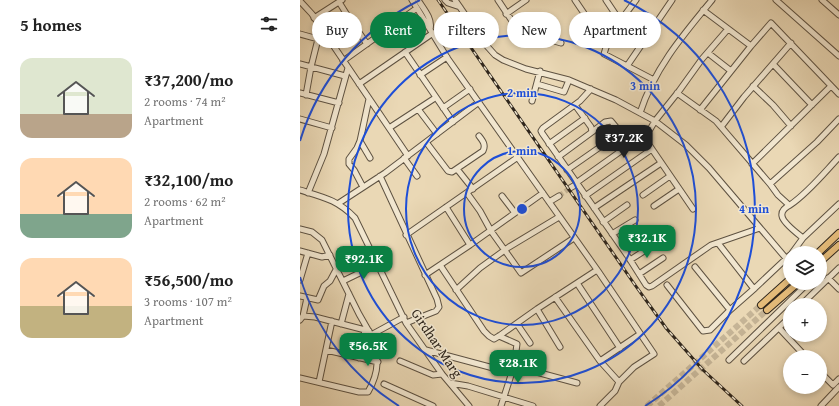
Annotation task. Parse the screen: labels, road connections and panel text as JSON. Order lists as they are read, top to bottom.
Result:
{
  "streets": {
    "street": ["Girdhar Marg"]
  },
  "page": {
    "heading": "5 homes",
    "chip": [
      "Buy",
      "Rent",
      "Filters",
      "New",
      "Apartment"
    ],
    "list": [
      {
        "name": "₹37,200/mo",
        "note": "2 rooms · 74 m² · Apartment"
      },
      {
        "name": "₹32,100/mo",
        "note": "2 rooms · 62 m² · Apartment"
      },
      {
        "name": "₹56,500/mo",
        "note": "3 rooms · 107 m² · Apartment"
      }
    ],
    "price": [
      "₹37.2K",
      "₹32.1K",
      "₹92.1K",
      "₹56.5K",
      "₹28.1K"
    ],
    "map_buttons": ["+", "−"]
  },
  "rings": [
    "3 min",
    "2 min",
    "1 min",
    "4 min"
  ]
}
